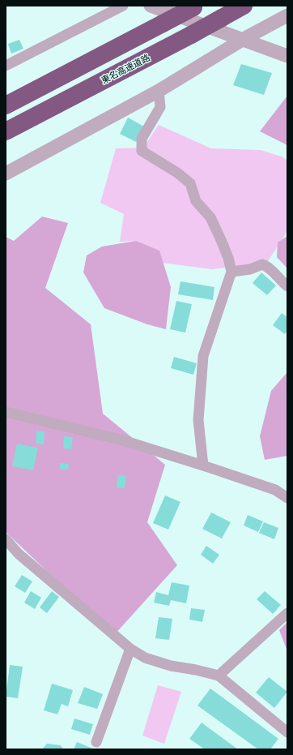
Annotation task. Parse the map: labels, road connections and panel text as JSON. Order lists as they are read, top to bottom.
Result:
{
  "streets": {
    "highway": ["東名高速道路"]
  }
}
